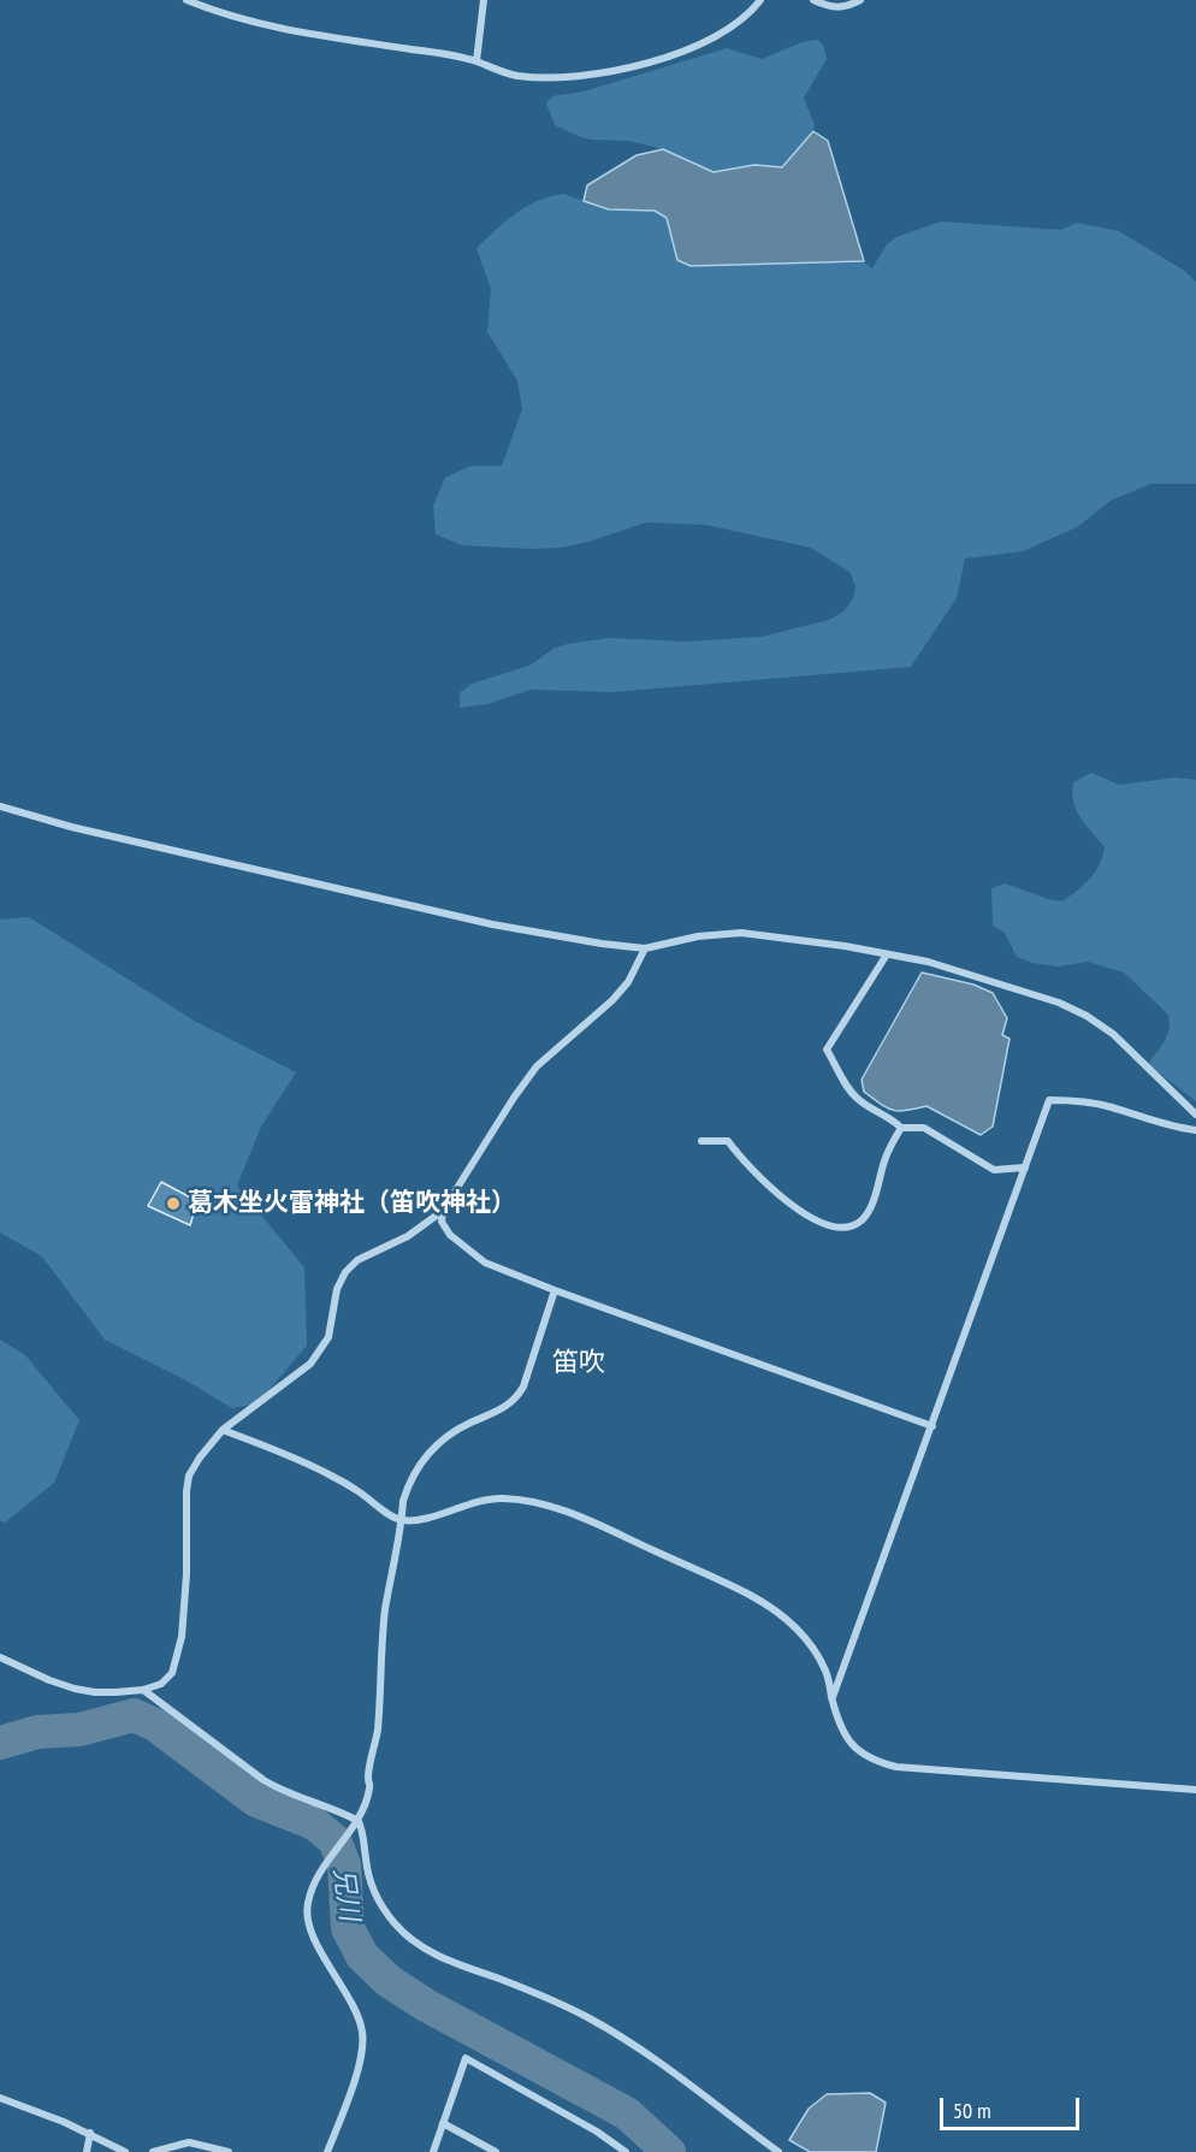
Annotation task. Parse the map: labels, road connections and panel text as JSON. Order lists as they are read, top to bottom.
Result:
{
  "districts": ["笛吹"],
  "water": ["兄川"],
  "places": ["葛木坐火雷神社（笛吹神社）"],
  "scale_bar": "50 m"
}
